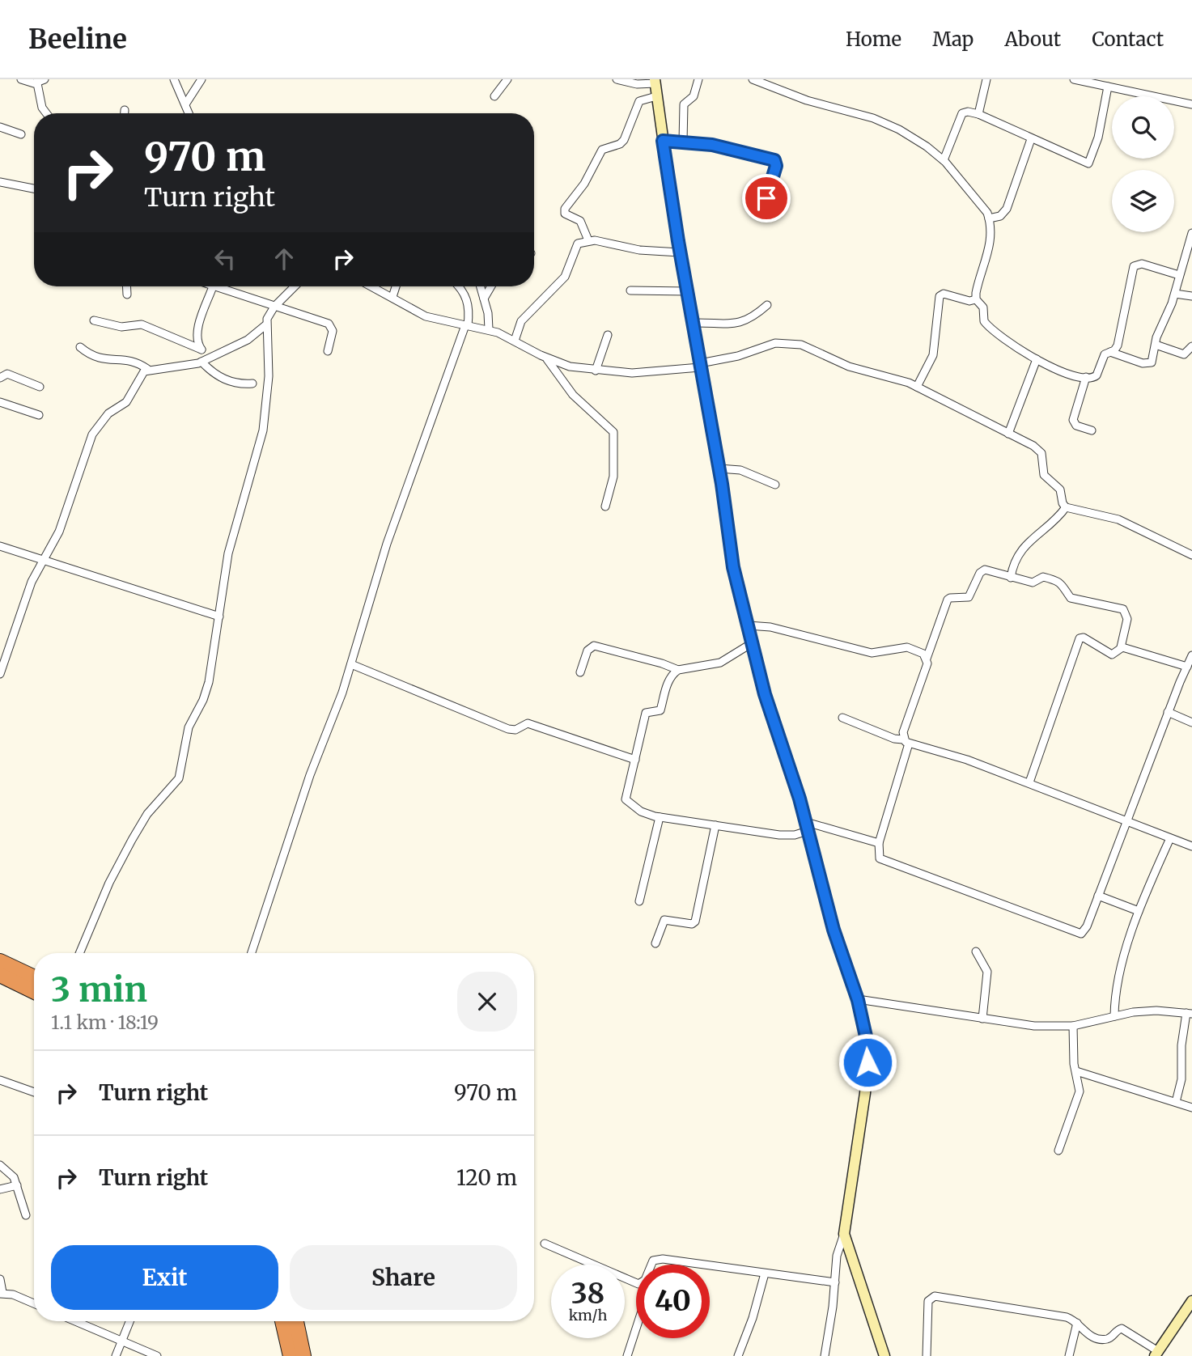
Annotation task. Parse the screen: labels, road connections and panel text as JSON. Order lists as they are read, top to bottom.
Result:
{
  "page": {
    "header": "Beeline",
    "nav": [
      "Home",
      "Map",
      "About",
      "Contact"
    ],
    "turn": ["970 m", "Turn right"],
    "heading": ["3 min", "1.1 km · 18:19"],
    "list": [
      {
        "name": "Turn right",
        "value": "970 m"
      },
      {
        "name": "Turn right",
        "value": "120 m"
      }
    ],
    "buttons": ["Exit", "Share"],
    "speed": "38 km/h",
    "limit": "40"
  }
}
